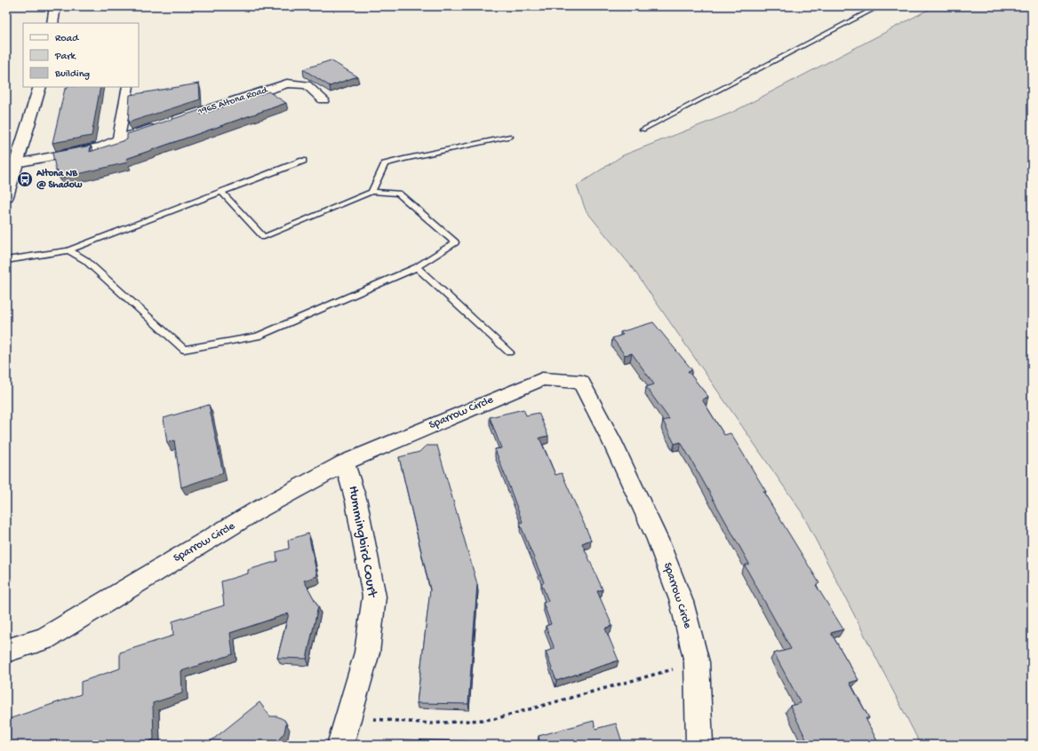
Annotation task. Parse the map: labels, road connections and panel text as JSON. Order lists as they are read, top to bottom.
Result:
{
  "streets": {
    "street": ["1965 Altona Road", "Sparrow Circle", "Hummingbird Court"]
  },
  "crossings": [
    ["Sparrow Circle", "Hummingbird Court"]
  ],
  "places": {
    "bus stop": ["Altona NB @ Shadow"]
  },
  "legend": ["Road", "Park", "Building"]
}
